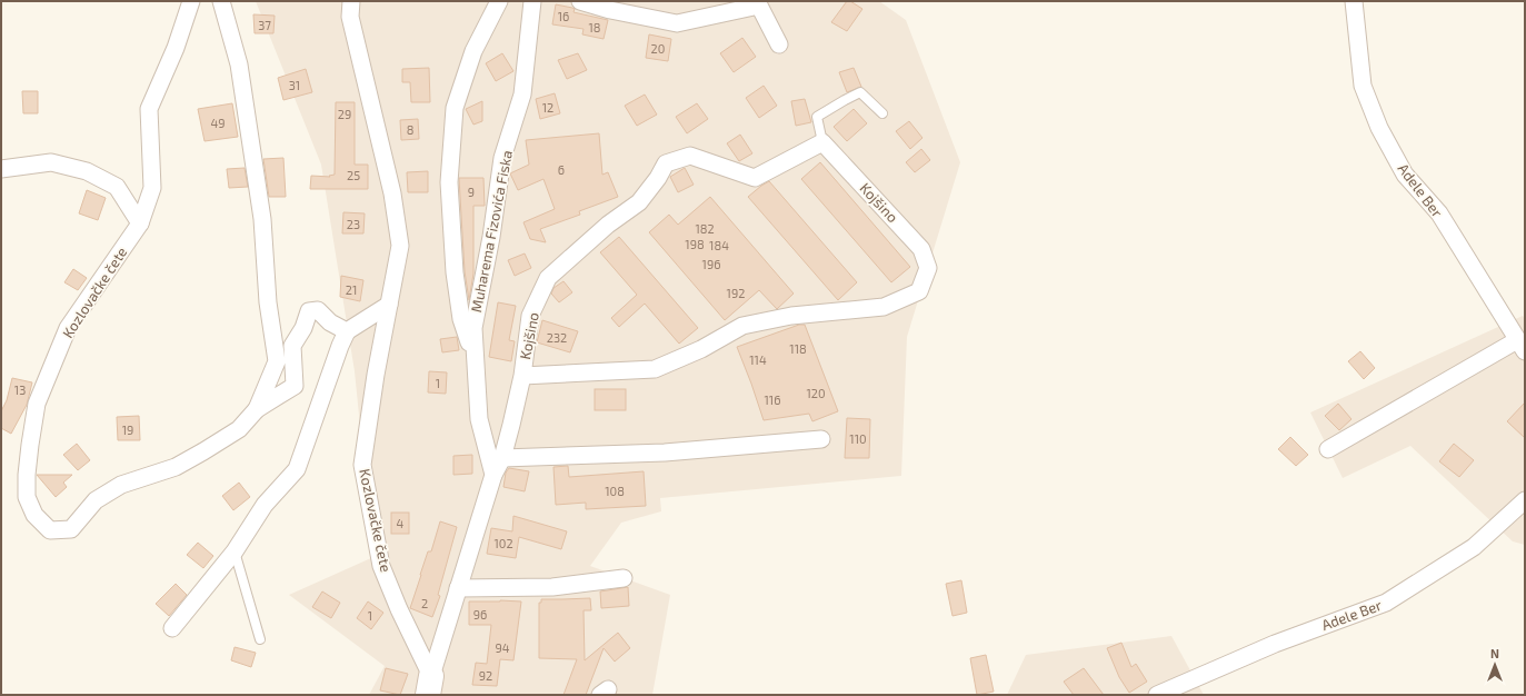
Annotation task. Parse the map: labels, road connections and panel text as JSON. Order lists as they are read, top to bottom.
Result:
{
  "streets": {
    "street": [
      "Adele Ber",
      "Kojšino",
      "Muharema Fizovića Fiska",
      "Kozlovačke čete"
    ]
  },
  "crossings": [
    ["Kojšino", "Muharema Fizovića Fiska"],
    ["Kojšino", "Kozlovačke čete"]
  ],
  "house_numbers": [
    "16",
    "37",
    "18",
    "20",
    "31",
    "12",
    "29",
    "49",
    "8",
    "6",
    "25",
    "9",
    "23",
    "182",
    "198",
    "184",
    "196",
    "21",
    "192",
    "232",
    "118",
    "114",
    "1",
    "13",
    "120",
    "116",
    "19",
    "110",
    "108",
    "4",
    "102",
    "2",
    "96",
    "1",
    "94",
    "92"
  ],
  "north": "top"
}
